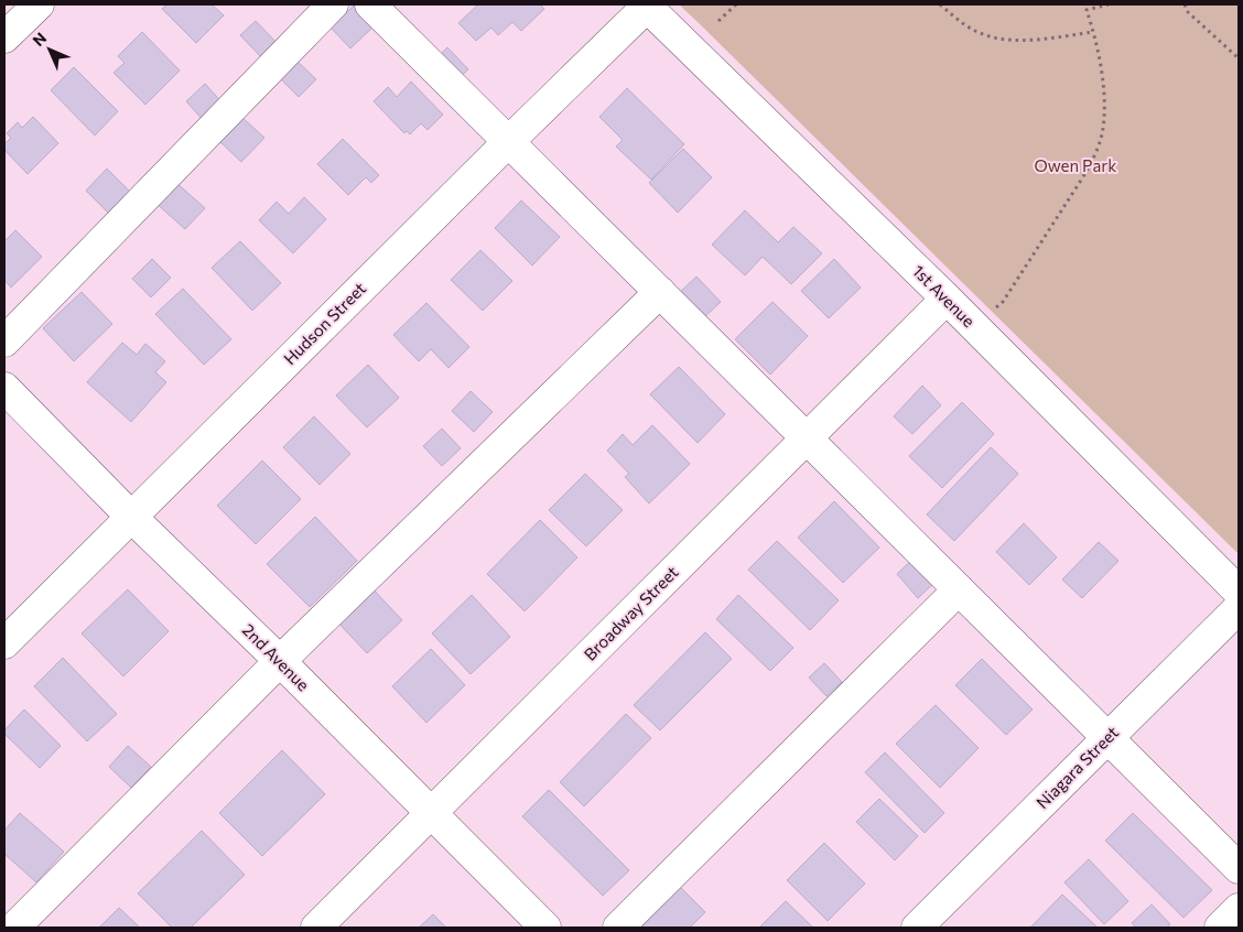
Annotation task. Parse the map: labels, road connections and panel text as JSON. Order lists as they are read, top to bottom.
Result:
{
  "streets": {
    "street": [
      "1st Avenue",
      "Hudson Street",
      "Broadway Street",
      "2nd Avenue",
      "Niagara Street"
    ]
  },
  "crossings": [
    ["1st Avenue", "Hudson Street"],
    ["1st Avenue", "Broadway Street"],
    ["Hudson Street", "2nd Avenue"],
    ["Broadway Street", "2nd Avenue"]
  ],
  "parks": ["Owen Park"],
  "north": "top left"
}
